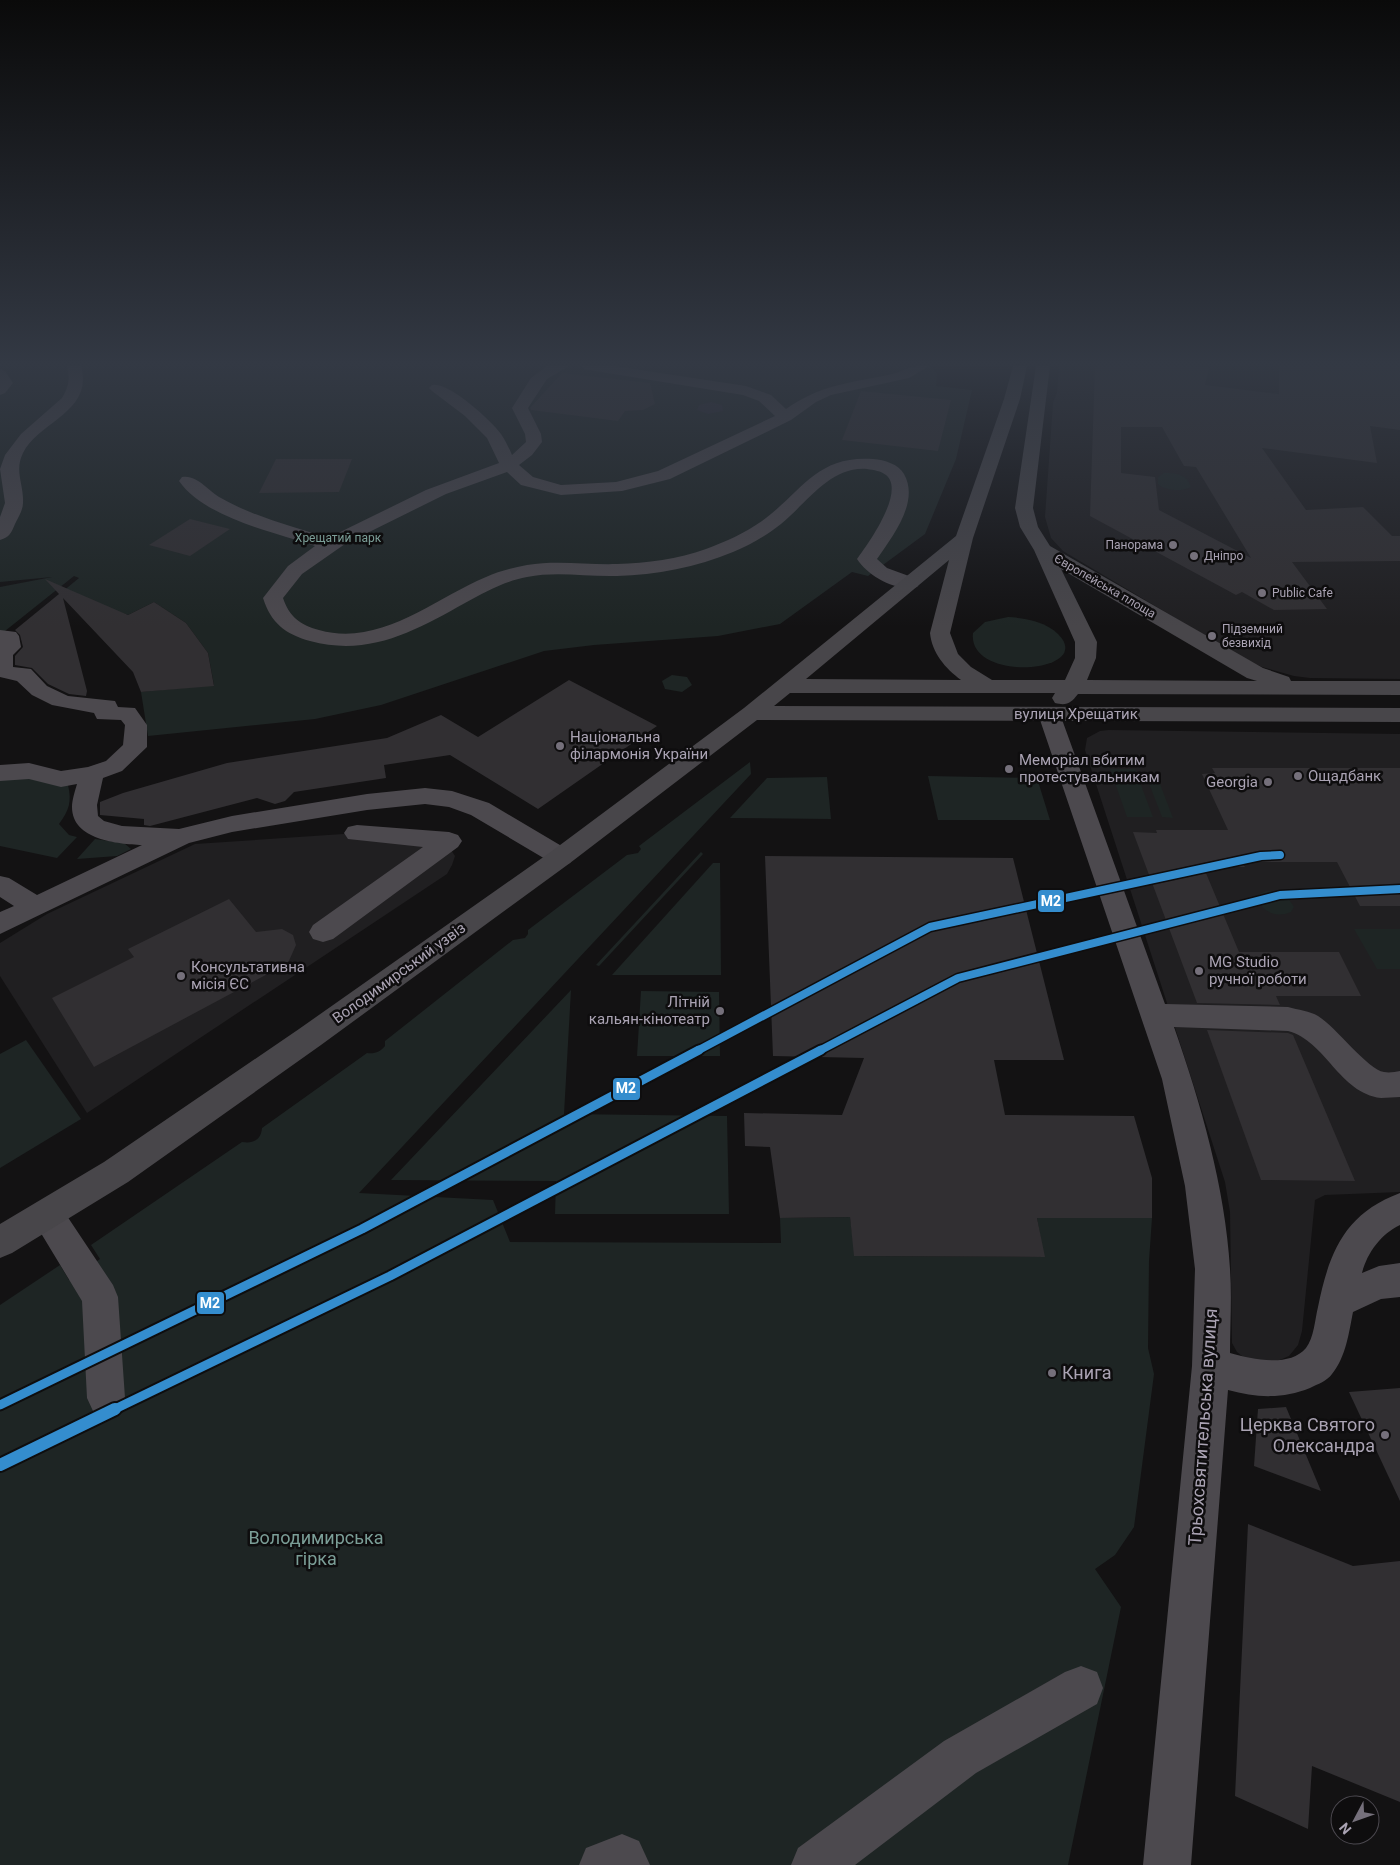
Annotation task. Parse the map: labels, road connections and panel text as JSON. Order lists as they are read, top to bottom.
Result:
{
  "streets": {
    "main road": ["Європейська площа", "вулиця Хрещатик", "Володимирський узвіз"],
    "street": ["Трьохсвятительська вулиця"]
  },
  "crossings": [
    ["Європейська площа", "вулиця Хрещатик"],
    ["Європейська площа", "Трьохсвятительська вулиця"],
    ["вулиця Хрещатик", "Володимирський узвіз"],
    ["вулиця Хрещатик", "Трьохсвятительська вулиця"]
  ],
  "parks": ["Хрещатий парк", "Володимирська гірка"],
  "places": [
    "Панорама",
    "Дніпро",
    "Public Cafe",
    "Підземний безвихід",
    "Національна філармонія України",
    "Меморіал вбитим протестувальникам",
    "Ощадбанк",
    "Georgia",
    "MG Studio ручної роботи",
    "Консультативна місія ЄС",
    "Літній кальян-кінотеатр",
    "Книга",
    "Церква Святого Олександра"
  ],
  "lines": ["transit line M2"],
  "north": "bottom left"
}
